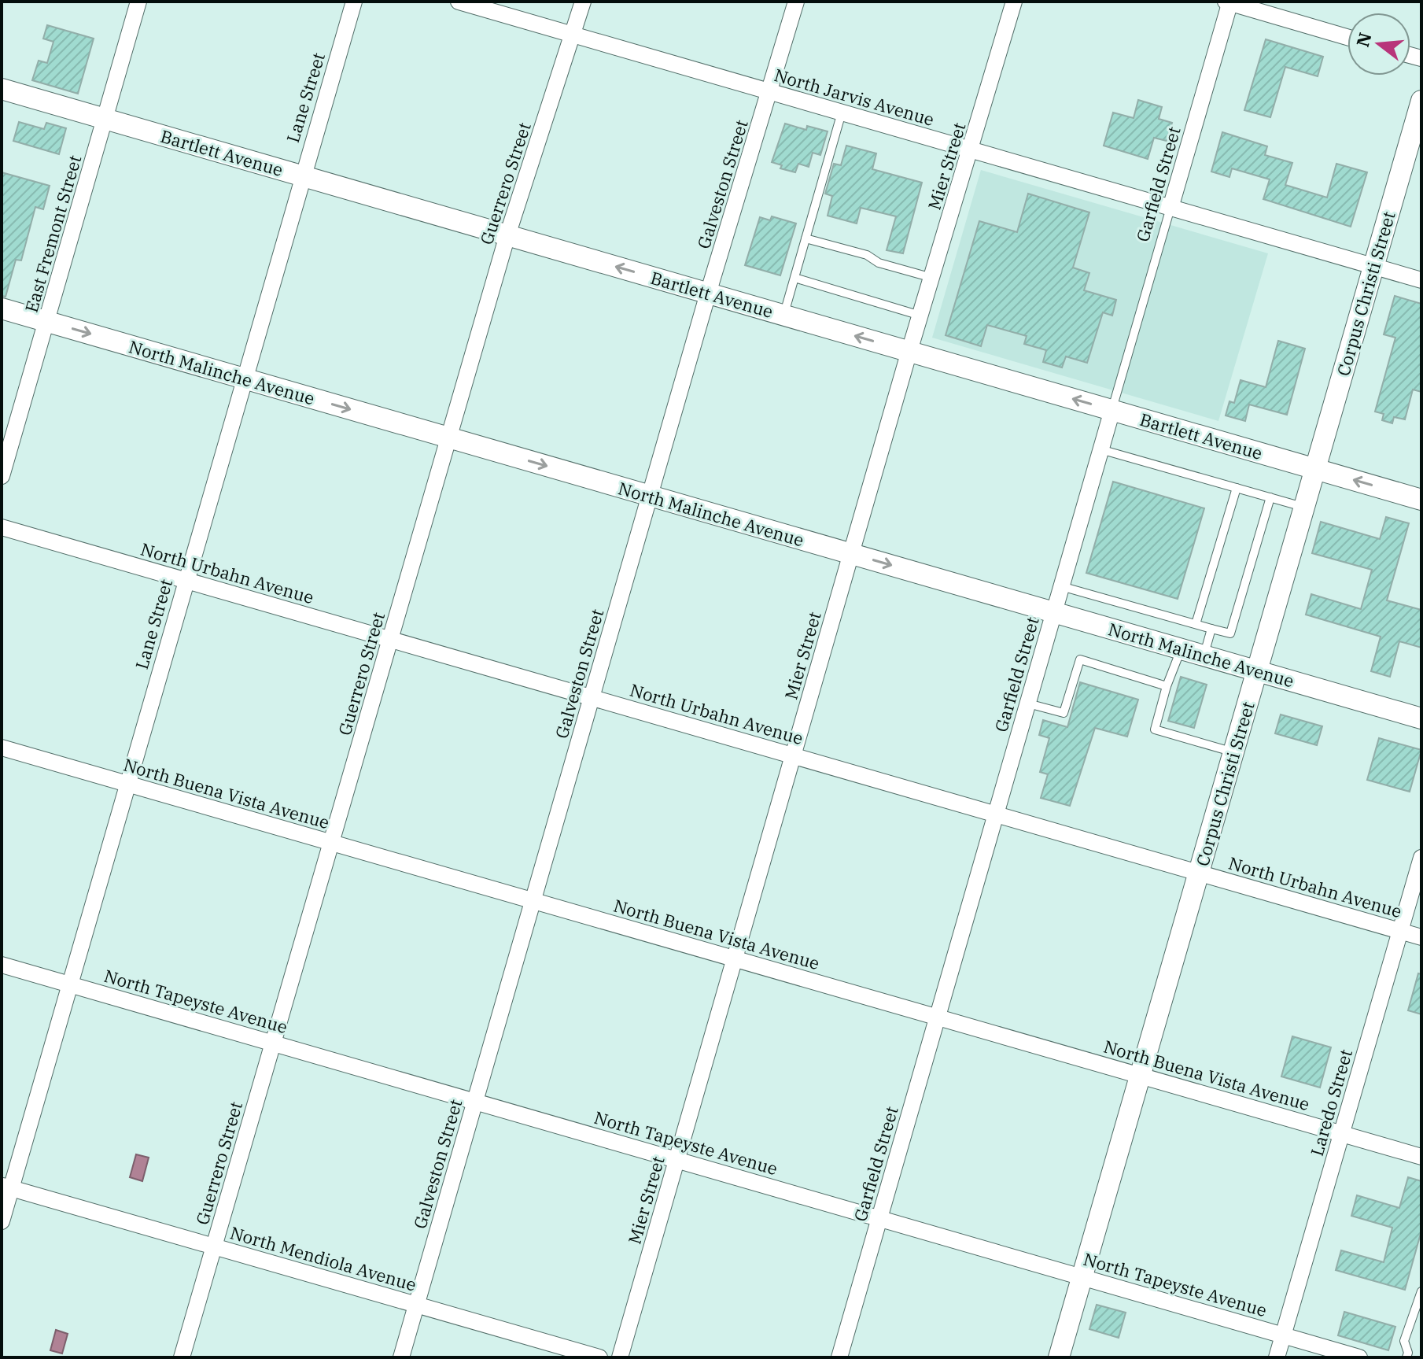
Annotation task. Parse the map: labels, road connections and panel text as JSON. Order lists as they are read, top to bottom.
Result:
{
  "streets": {
    "main road": ["Bartlett Avenue", "Corpus Christi Street", "North Malinche Avenue"],
    "street": [
      "North Jarvis Avenue",
      "Lane Street",
      "Mier Street",
      "Guerrero Street",
      "Galveston Street",
      "Garfield Street",
      "East Fremont Street",
      "North Urbahn Avenue",
      "North Buena Vista Avenue",
      "North Tapeyste Avenue",
      "Laredo Street",
      "North Mendiola Avenue"
    ]
  },
  "crossings": [
    ["North Jarvis Avenue", "Mier Street"],
    ["North Jarvis Avenue", "Guerrero Street"],
    ["North Jarvis Avenue", "Galveston Street"],
    ["North Jarvis Avenue", "Garfield Street"],
    ["North Jarvis Avenue", "Corpus Christi Street"],
    ["Lane Street", "Bartlett Avenue"],
    ["Lane Street", "North Malinche Avenue"],
    ["Lane Street", "North Urbahn Avenue"],
    ["Lane Street", "North Buena Vista Avenue"],
    ["Lane Street", "North Tapeyste Avenue"],
    ["Lane Street", "North Mendiola Avenue"],
    ["Bartlett Avenue", "Mier Street"],
    ["Bartlett Avenue", "Guerrero Street"],
    ["Bartlett Avenue", "Galveston Street"],
    ["Bartlett Avenue", "Garfield Street"],
    ["Bartlett Avenue", "East Fremont Street"],
    ["Bartlett Avenue", "Corpus Christi Street"],
    ["Mier Street", "North Malinche Avenue"],
    ["Mier Street", "North Urbahn Avenue"],
    ["Mier Street", "North Buena Vista Avenue"],
    ["Mier Street", "North Tapeyste Avenue"],
    ["Guerrero Street", "North Malinche Avenue"],
    ["Guerrero Street", "North Urbahn Avenue"],
    ["Guerrero Street", "North Buena Vista Avenue"],
    ["Guerrero Street", "North Tapeyste Avenue"],
    ["Guerrero Street", "North Mendiola Avenue"],
    ["Galveston Street", "North Malinche Avenue"],
    ["Galveston Street", "North Urbahn Avenue"],
    ["Galveston Street", "North Buena Vista Avenue"],
    ["Galveston Street", "North Tapeyste Avenue"],
    ["Galveston Street", "North Mendiola Avenue"],
    ["Garfield Street", "North Malinche Avenue"],
    ["Garfield Street", "North Urbahn Avenue"],
    ["Garfield Street", "North Buena Vista Avenue"],
    ["Garfield Street", "North Tapeyste Avenue"],
    ["East Fremont Street", "North Malinche Avenue"],
    ["Corpus Christi Street", "North Malinche Avenue"],
    ["Corpus Christi Street", "North Urbahn Avenue"],
    ["Corpus Christi Street", "North Buena Vista Avenue"],
    ["Corpus Christi Street", "North Tapeyste Avenue"],
    ["North Urbahn Avenue", "Laredo Street"],
    ["North Buena Vista Avenue", "Laredo Street"],
    ["North Tapeyste Avenue", "Laredo Street"]
  ],
  "one_way": ["Bartlett Avenue", "North Malinche Avenue"],
  "north": "left"
}
